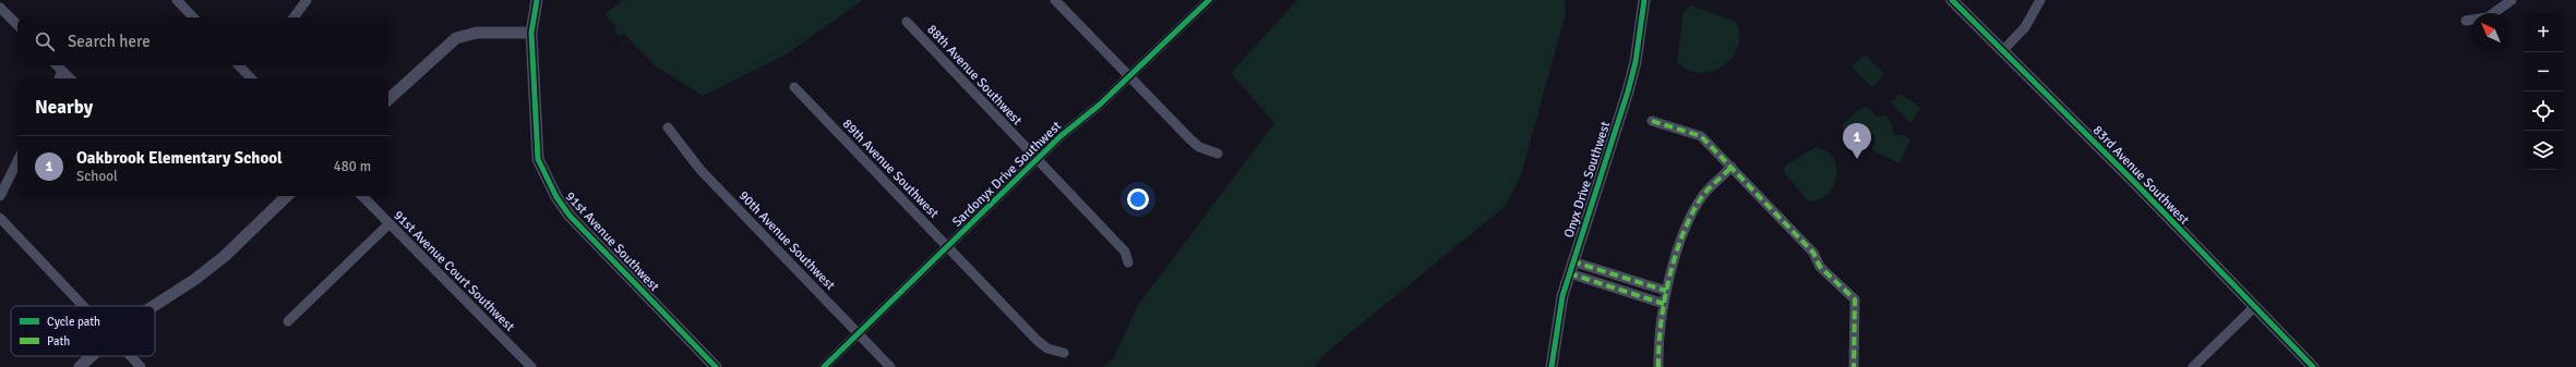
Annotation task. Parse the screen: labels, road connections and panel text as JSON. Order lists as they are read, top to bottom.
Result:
{
  "streets": {
    "street": [
      "88th Avenue Southwest",
      "89th Avenue Southwest",
      "Sardonyx Drive Southwest",
      "83rd Avenue Southwest",
      "Onyx Drive Southwest",
      "90th Avenue Southwest",
      "91st Avenue Southwest",
      "91st Avenue Court Southwest"
    ]
  },
  "crossings": [
    ["88th Avenue Southwest", "Sardonyx Drive Southwest"],
    ["89th Avenue Southwest", "Sardonyx Drive Southwest"],
    ["Sardonyx Drive Southwest", "90th Avenue Southwest"]
  ],
  "legend": ["Cycle path", "Path"],
  "north": "top left",
  "page": {
    "map_buttons": ["+", "−"],
    "search": "Search here",
    "heading": "Nearby",
    "pins": "1",
    "list": [
      {
        "mark": "1",
        "name": "Oakbrook Elementary School",
        "note": "School",
        "value": "480 m"
      }
    ]
  }
}
